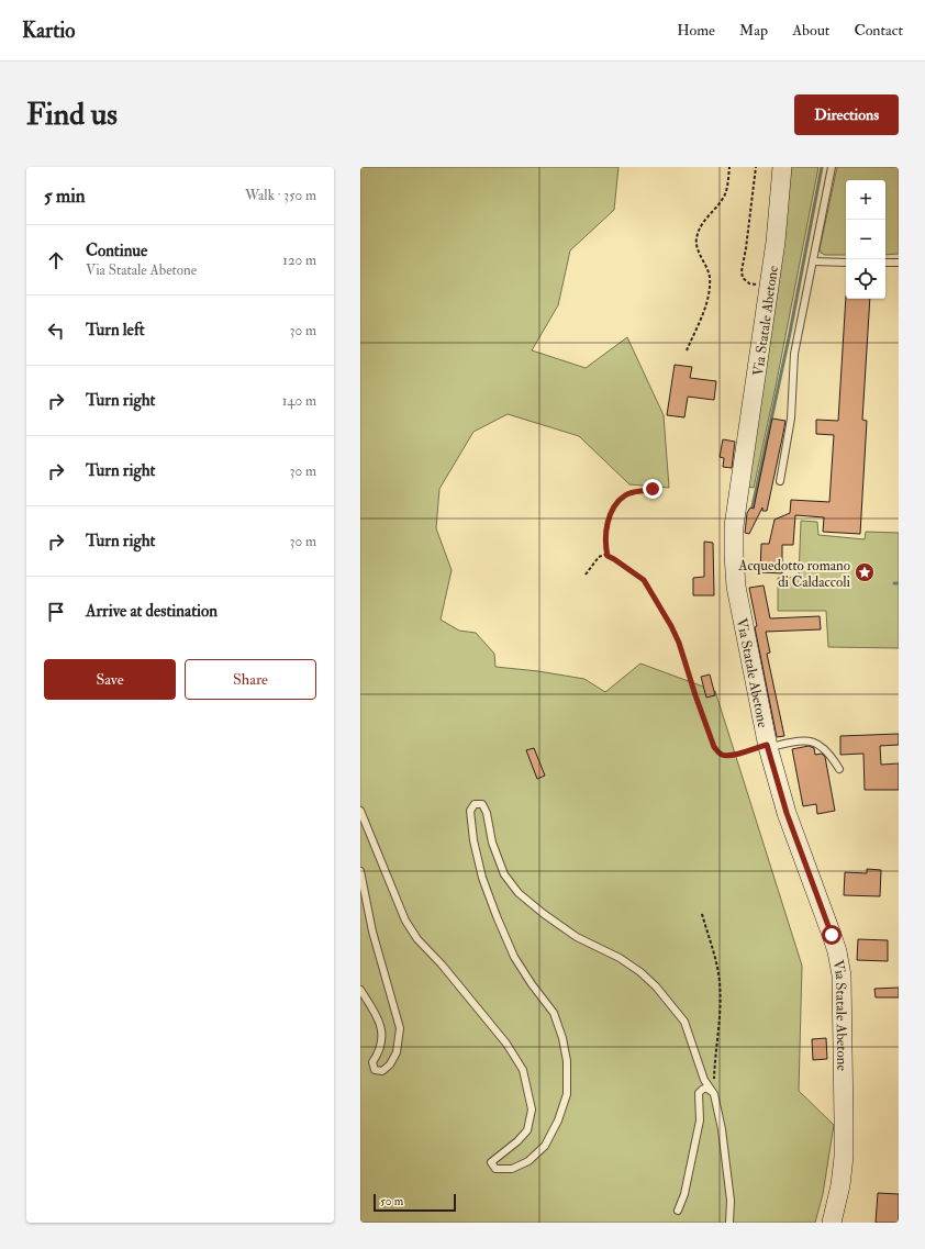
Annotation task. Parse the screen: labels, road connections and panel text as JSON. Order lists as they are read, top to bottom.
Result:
{
  "streets": {
    "main road": ["Via Statale Abetone"]
  },
  "places": {
    "place": ["Acquedotto romano di Caldaccoli"]
  },
  "scale_bar": "50 m",
  "page": {
    "header": "Kartio",
    "nav": [
      "Home",
      "Map",
      "About",
      "Contact"
    ],
    "buttons": [
      "Directions",
      ["Save", "Share"]
    ],
    "title": "Find us",
    "heading": ["5 min", "Walk · 350 m"],
    "map_buttons": ["+", "−"],
    "list": [
      ["Continue", "Via Statale Abetone", "120 m"],
      ["Turn left", "30 m"],
      ["Turn right", "140 m"],
      ["Turn right", "30 m"],
      ["Turn right", "30 m"],
      "Arrive at destination"
    ],
    "scale": "50 m"
  }
}
